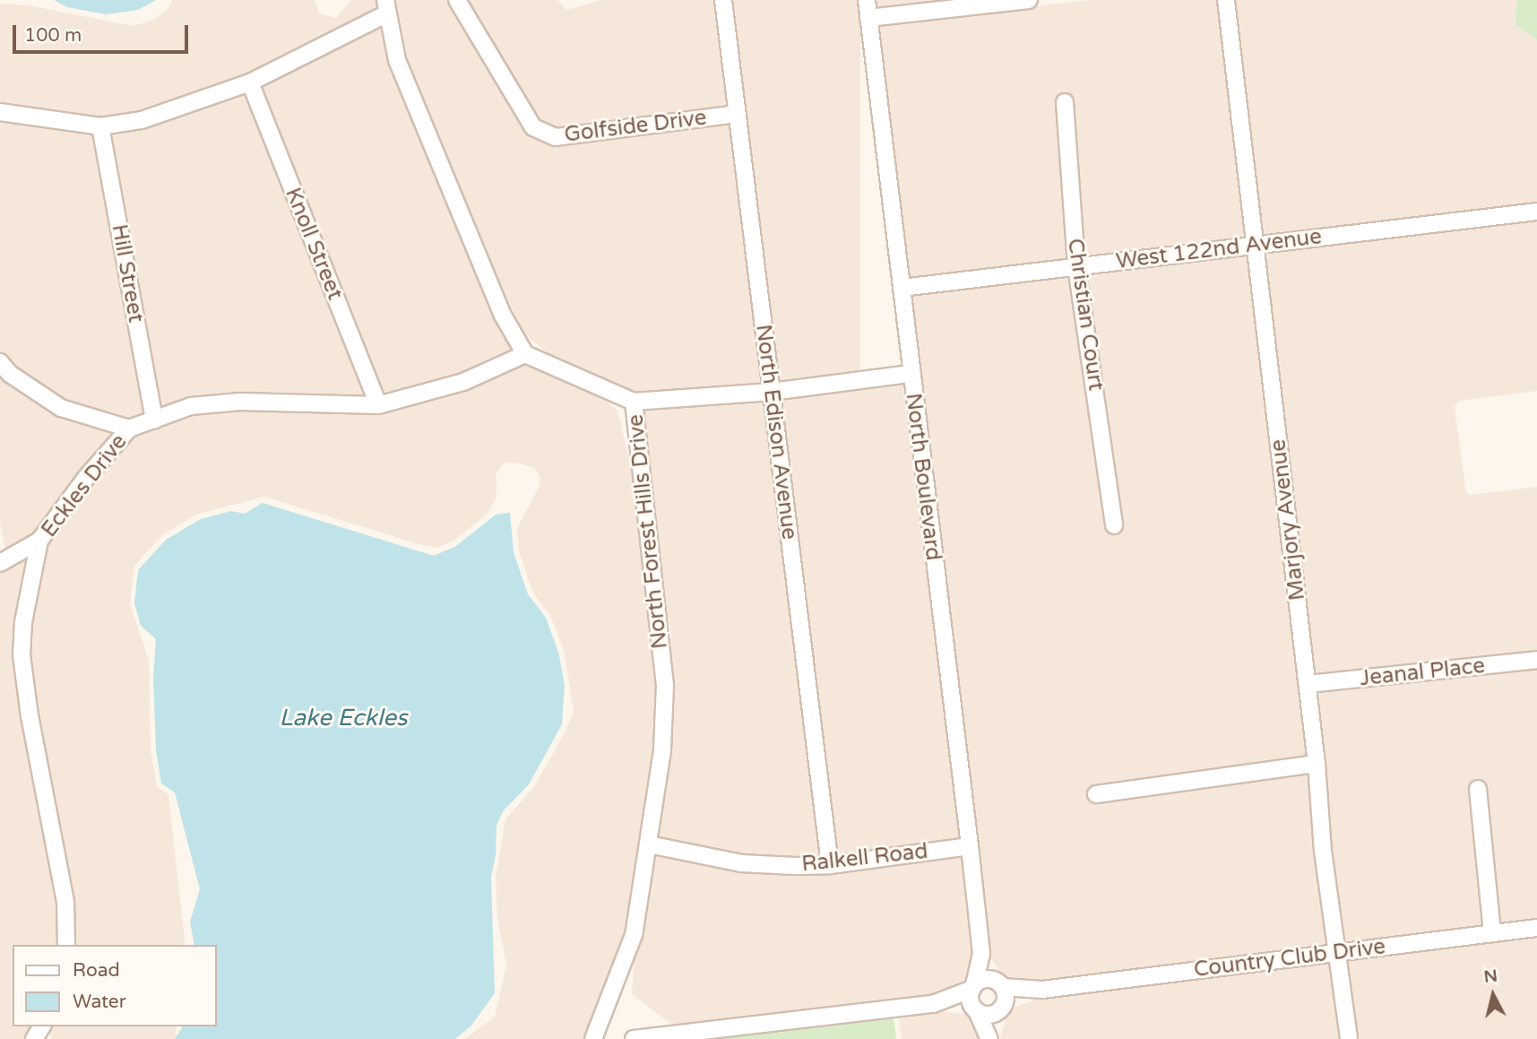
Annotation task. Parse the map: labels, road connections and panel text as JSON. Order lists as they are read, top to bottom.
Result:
{
  "streets": {
    "street": [
      "Golfside Drive",
      "Knoll Street",
      "West 122nd Avenue",
      "Hill Street",
      "Christian Court",
      "North Edison Avenue",
      "North Boulevard",
      "Eckles Drive",
      "Marjory Avenue",
      "North Forest Hills Drive",
      "Jeanal Place",
      "Ralkell Road",
      "Country Club Drive"
    ]
  },
  "crossings": [
    ["Golfside Drive", "North Edison Avenue"],
    ["Knoll Street", "Eckles Drive"],
    ["West 122nd Avenue", "Christian Court"],
    ["West 122nd Avenue", "North Boulevard"],
    ["West 122nd Avenue", "Marjory Avenue"],
    ["Hill Street", "Eckles Drive"],
    ["North Edison Avenue", "Ralkell Road"],
    ["North Boulevard", "Ralkell Road"],
    ["North Boulevard", "Country Club Drive"],
    ["Eckles Drive", "North Forest Hills Drive"],
    ["Marjory Avenue", "Jeanal Place"],
    ["Marjory Avenue", "Country Club Drive"],
    ["North Forest Hills Drive", "Ralkell Road"]
  ],
  "water": ["Lake Eckles"],
  "legend": ["Road", "Water"],
  "scale_bar": "100 m",
  "north": "top"
}
